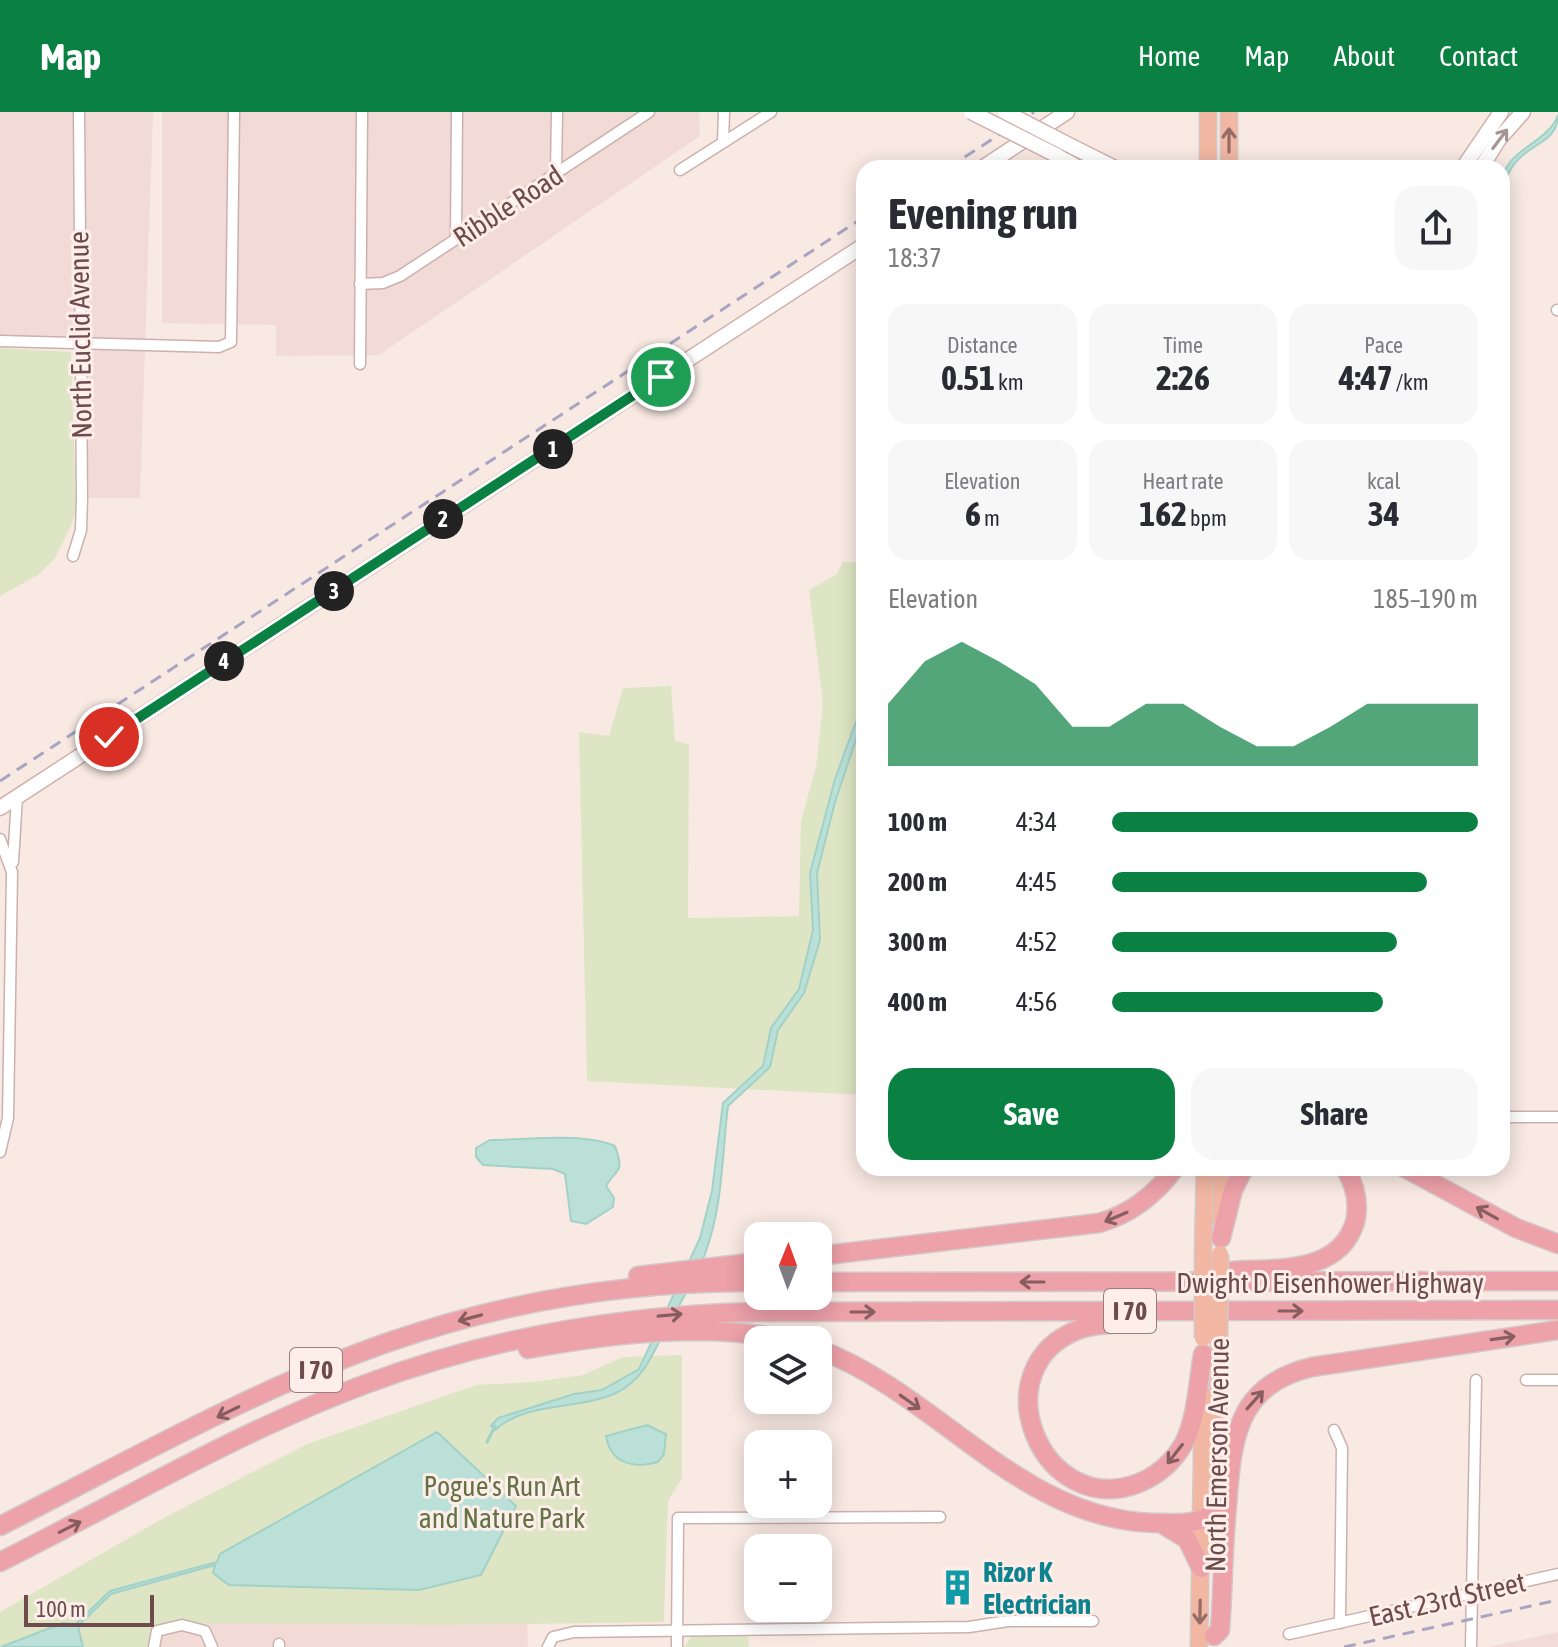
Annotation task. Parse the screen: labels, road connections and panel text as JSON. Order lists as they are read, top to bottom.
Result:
{
  "streets": {
    "highway": ["Dwight D Eisenhower Highway", "I 70"],
    "main road": ["North Emerson Avenue"],
    "street": ["Ribble Road", "North Euclid Avenue", "East 23rd Street"]
  },
  "parks": ["Pogue's Run Art and Nature Park"],
  "places": {
    "building": ["Rizor K Electrician"]
  },
  "scale_bar": "100 m",
  "north": "top",
  "page": {
    "header": "Map",
    "nav": [
      "Home",
      "Map",
      "About",
      "Contact"
    ],
    "heading": ["Evening run", "18:37"],
    "stats": [
      ["Distance", "0.51 km"],
      ["Time", "2:26"],
      ["Pace", "4:47 /km"],
      ["Elevation", "6 m"],
      ["Heart rate", "162 bpm"],
      ["kcal", "34"]
    ],
    "pins": [
      "1",
      "2",
      "3",
      "4"
    ],
    "chart": ["Elevation", "185–190 m"],
    "list": [
      {
        "name": "100 m",
        "note": "4:34"
      },
      {
        "name": "200 m",
        "note": "4:45"
      },
      {
        "name": "300 m",
        "note": "4:52"
      },
      {
        "name": "400 m",
        "note": "4:56"
      }
    ],
    "buttons": ["Save", "Share"],
    "map_buttons": ["+", "−"],
    "scale": "100 m"
  }
}
